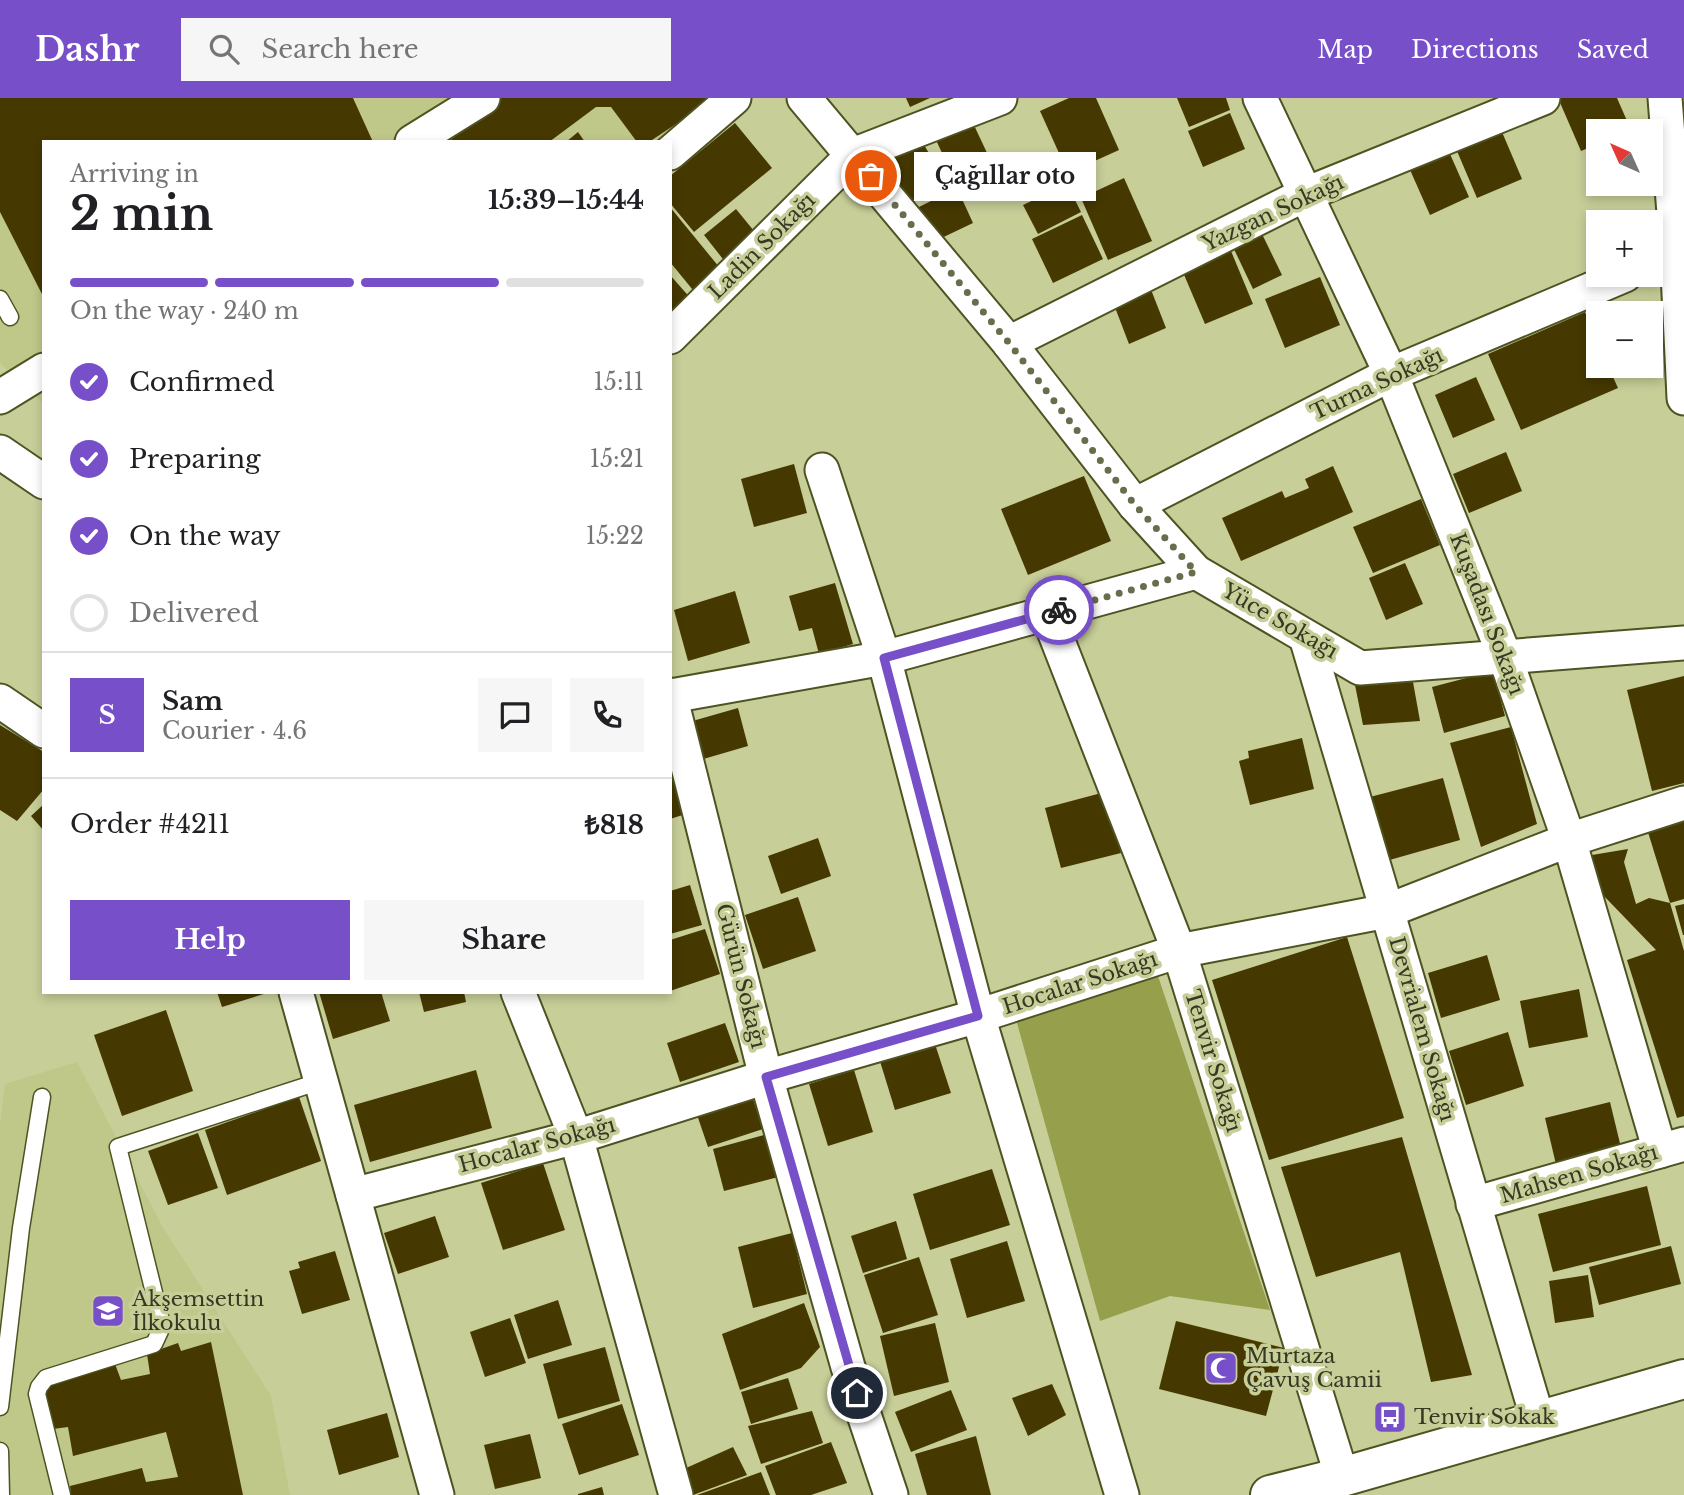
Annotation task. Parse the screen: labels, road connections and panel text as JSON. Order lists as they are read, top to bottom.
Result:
{
  "streets": {
    "street": [
      "Yazgan Sokağı",
      "Ladin Sokağı",
      "Turna Sokağı",
      "Kuşadası Sokağı",
      "Yüce Sokağı",
      "Gürün Sokağı",
      "Hocalar Sokağı",
      "Devrialem Sokağı",
      "Tenvir Sokağı",
      "Mahsen Sokağı"
    ]
  },
  "crossings": [
    ["Yazgan Sokağı", "Kuşadası Sokağı"],
    ["Yazgan Sokağı", "Yüce Sokağı"],
    ["Ladin Sokağı", "Yüce Sokağı"],
    ["Turna Sokağı", "Kuşadası Sokağı"],
    ["Turna Sokağı", "Yüce Sokağı"],
    ["Kuşadası Sokağı", "Yüce Sokağı"],
    ["Kuşadası Sokağı", "Hocalar Sokağı"],
    ["Kuşadası Sokağı", "Mahsen Sokağı"],
    ["Yüce Sokağı", "Devrialem Sokağı"],
    ["Gürün Sokağı", "Hocalar Sokağı"],
    ["Hocalar Sokağı", "Devrialem Sokağı"],
    ["Hocalar Sokağı", "Tenvir Sokağı"],
    ["Devrialem Sokağı", "Mahsen Sokağı"]
  ],
  "places": {
    "other": ["Çağıllar oto"],
    "school or university": ["Akşemsettin İlkokulu"],
    "mosque": ["Murtaza Çavuş Camii"],
    "bus stop": ["Tenvir Sokak"]
  },
  "north": "top left",
  "page": {
    "header": "Dashr",
    "search": "Search here",
    "nav": ["Map", "Directions", "Saved"],
    "map_buttons": ["+", "−"],
    "heading": ["2 min", "Arriving in", "15:39–15:44"],
    "panel": [
      "Sam",
      "Courier · 4.6",
      "Order #4211",
      "₺818"
    ],
    "bubble": "Çağıllar oto",
    "bar": "On the way · 240 m",
    "list": [
      ["Confirmed", "15:11"],
      ["Preparing", "15:21"],
      ["On the way", "15:22"],
      "Delivered"
    ],
    "round": "S",
    "buttons": ["Help", "Share"]
  }
}
